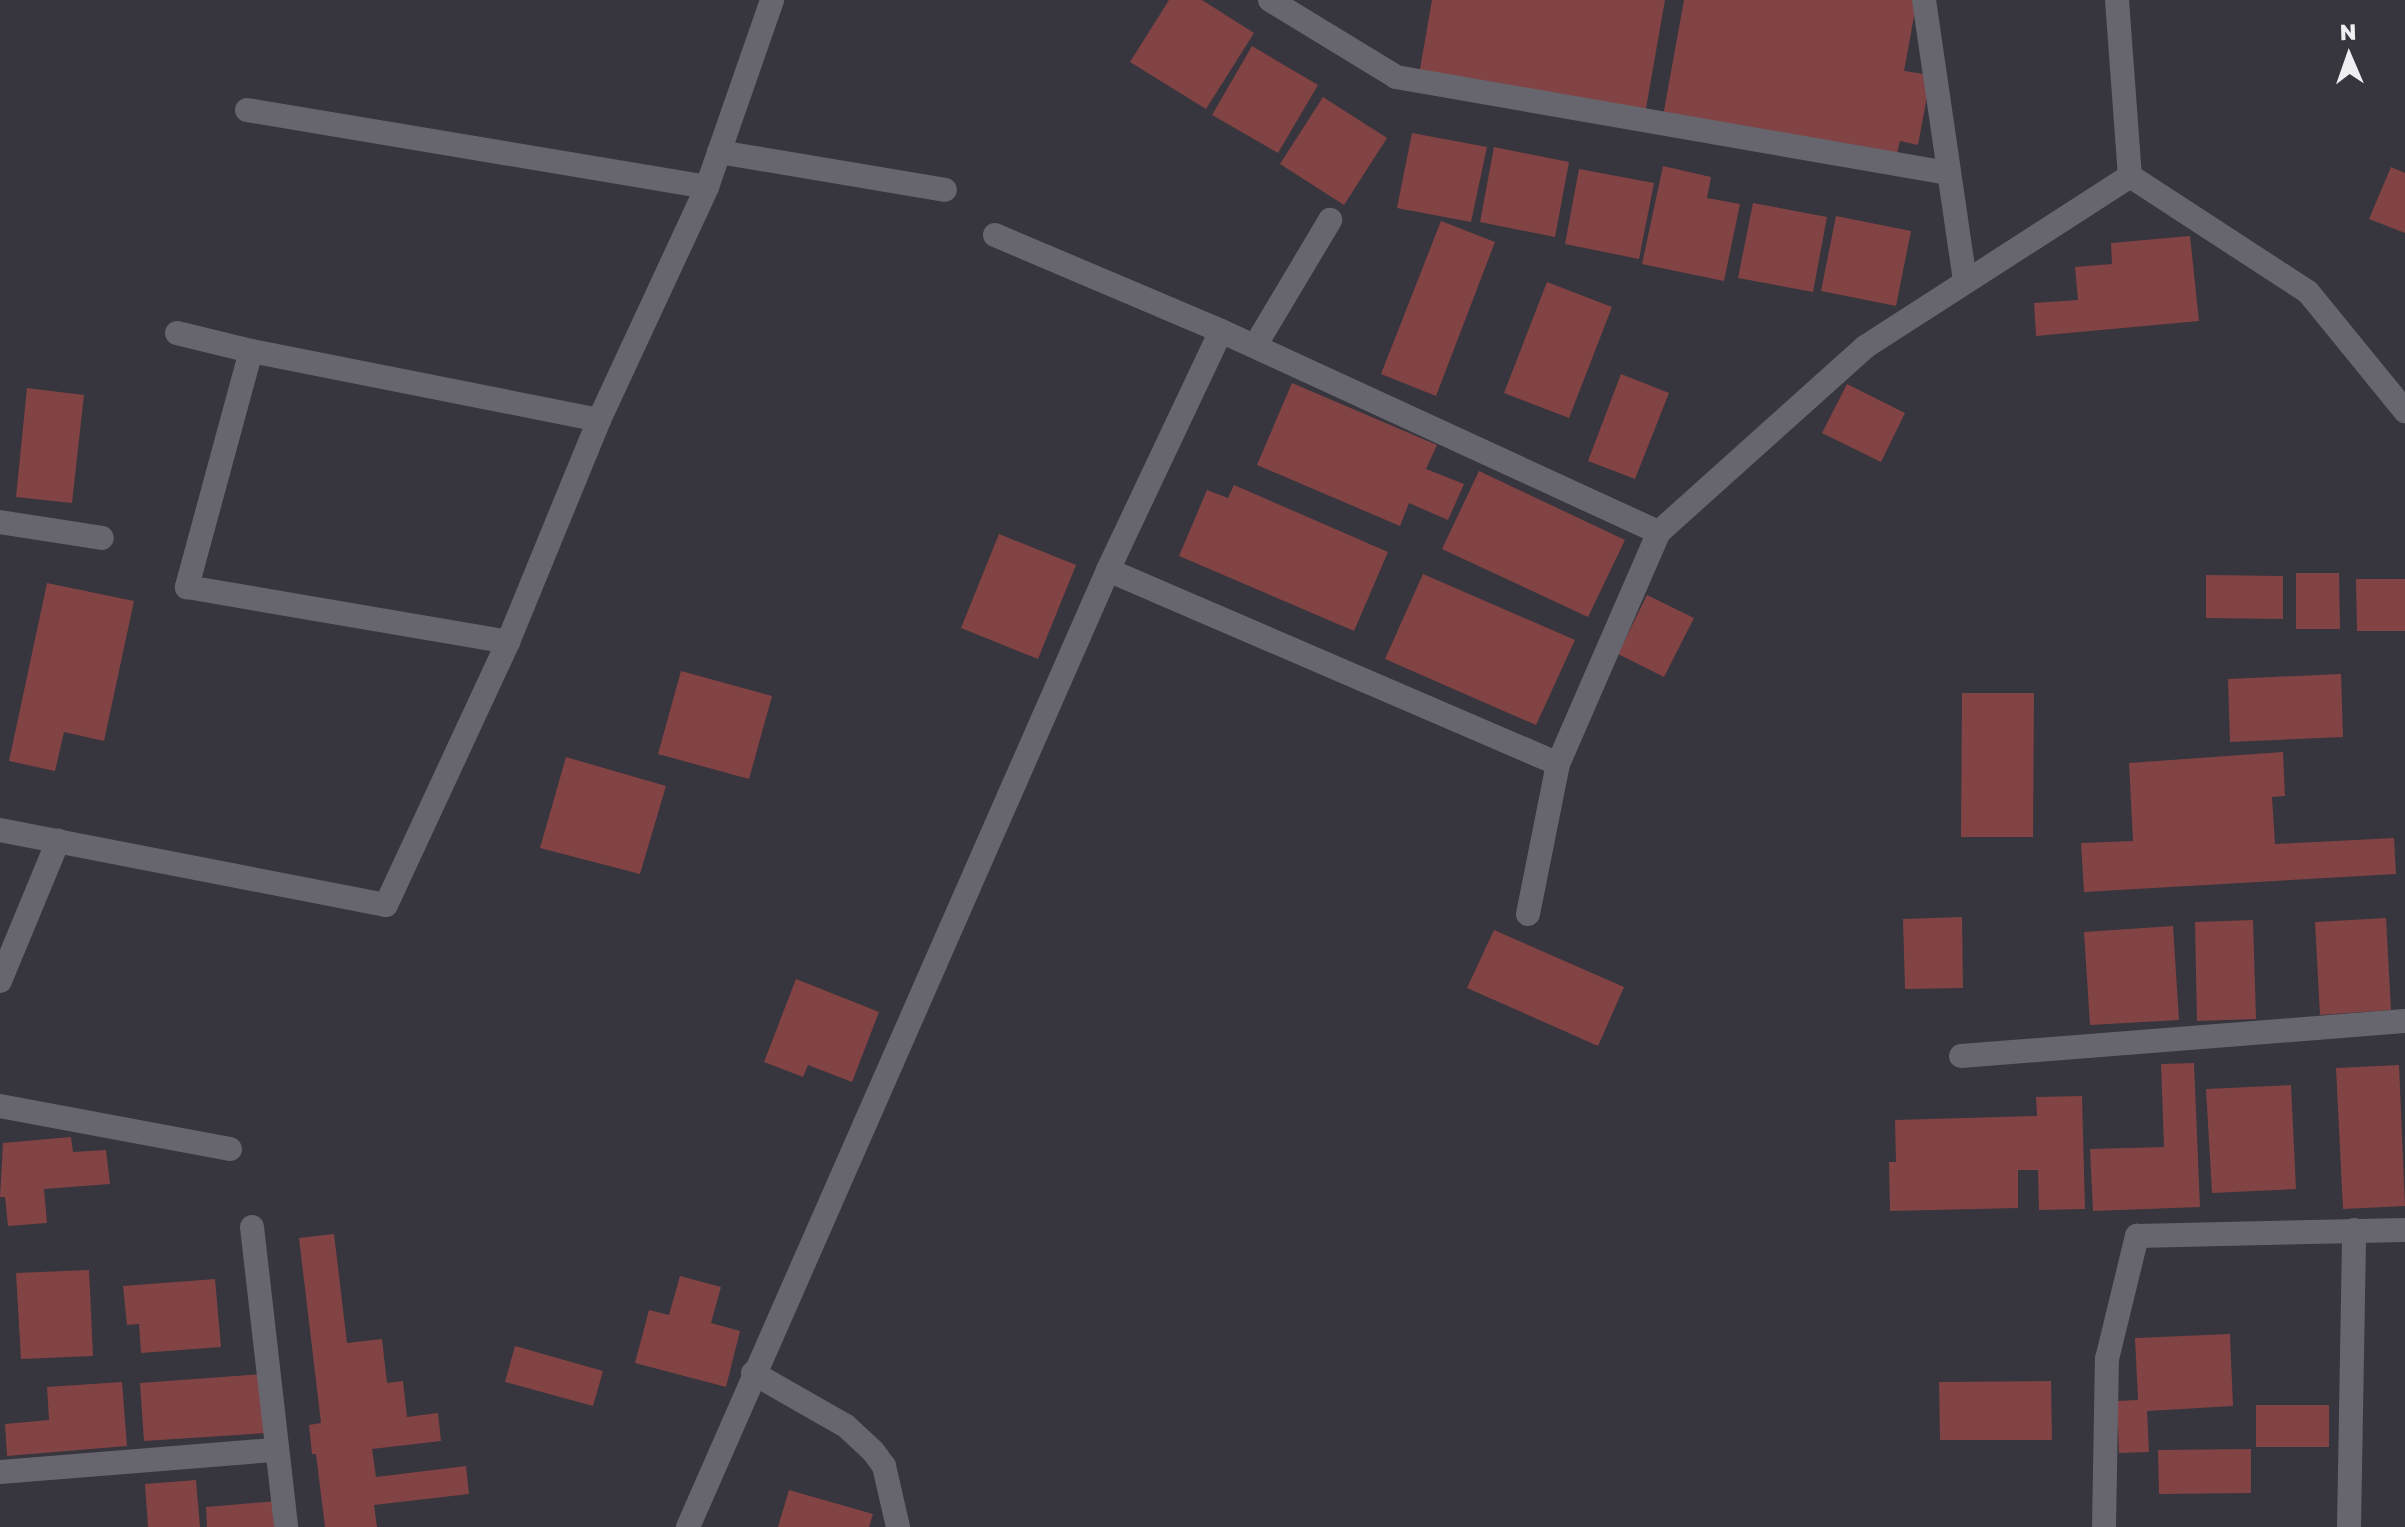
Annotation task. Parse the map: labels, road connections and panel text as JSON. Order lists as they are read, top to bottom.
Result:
{
  "north": "top"
}
